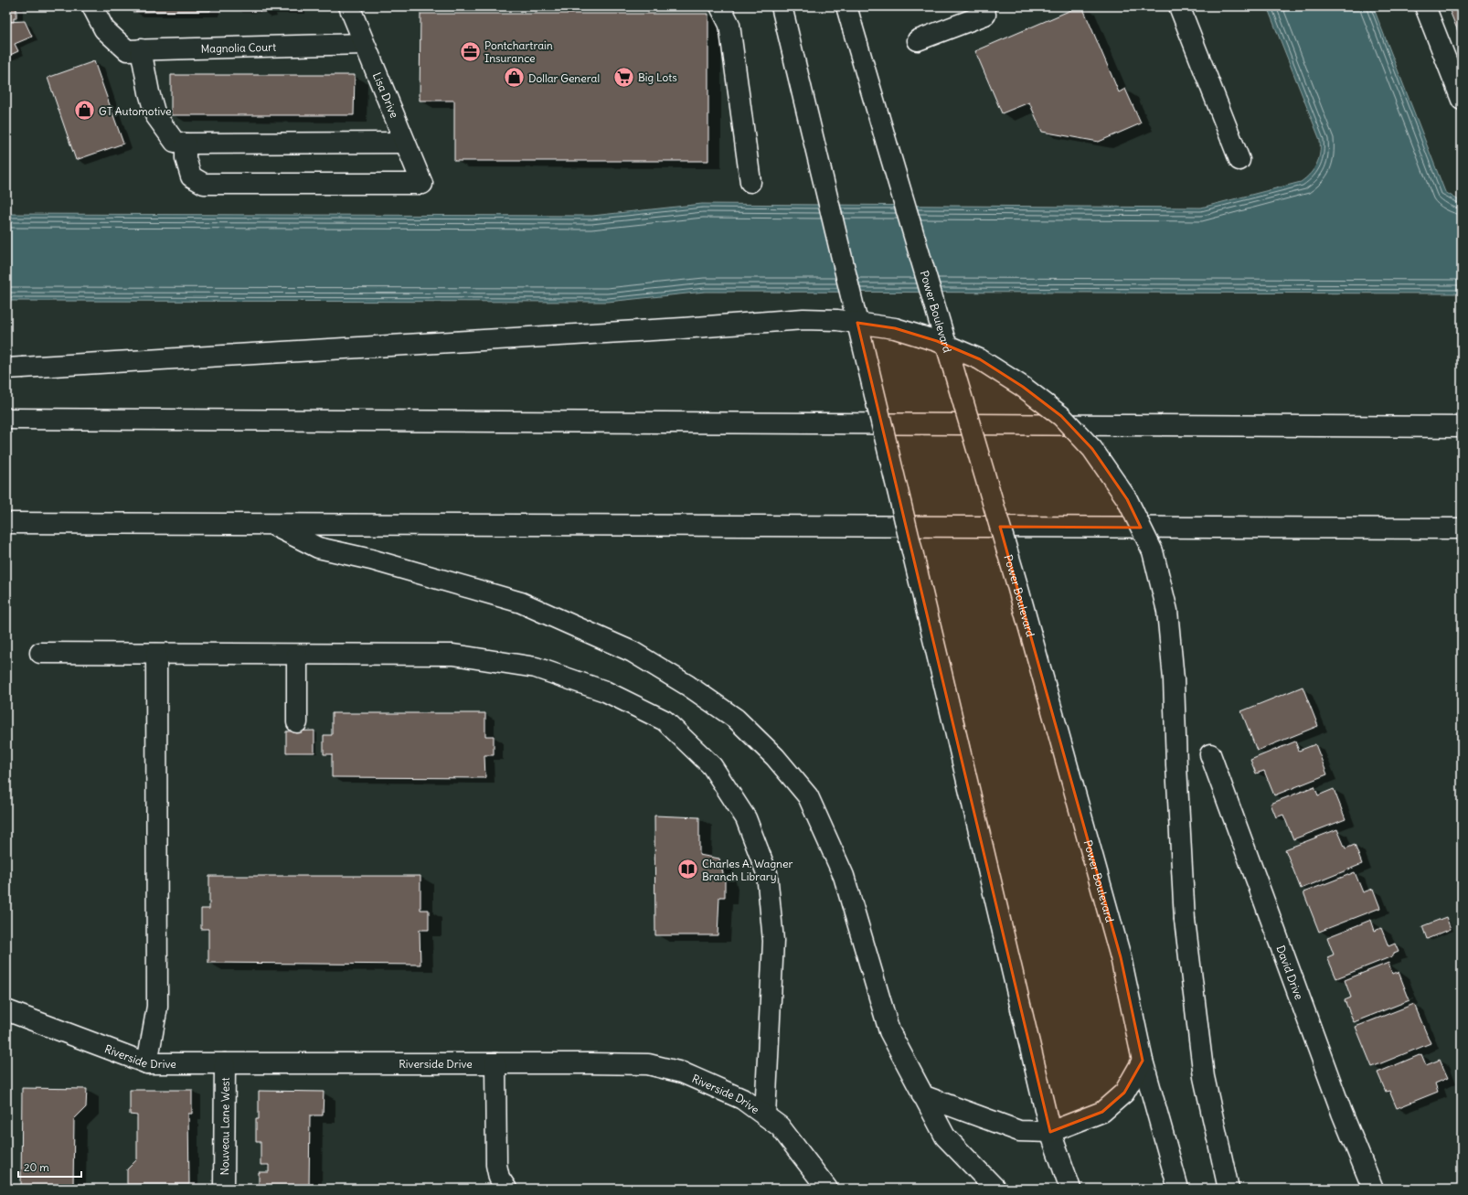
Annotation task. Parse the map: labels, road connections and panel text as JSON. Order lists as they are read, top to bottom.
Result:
{
  "streets": {
    "main road": [
      "Magnolia Court",
      "Lisa Drive",
      "Power Boulevard",
      "David Drive",
      "Riverside Drive",
      "Nouveau Lane West"
    ]
  },
  "crossings": [
    ["Magnolia Court", "Lisa Drive"],
    ["Riverside Drive", "Nouveau Lane West"]
  ],
  "places": {
    "office": ["Pontchartrain Insurance"],
    "supermarket": ["Big Lots"],
    "shop": ["Dollar General", "GT Automotive"],
    "library": ["Charles A. Wagner Branch Library"]
  },
  "scale_bar": "20 m"
}
